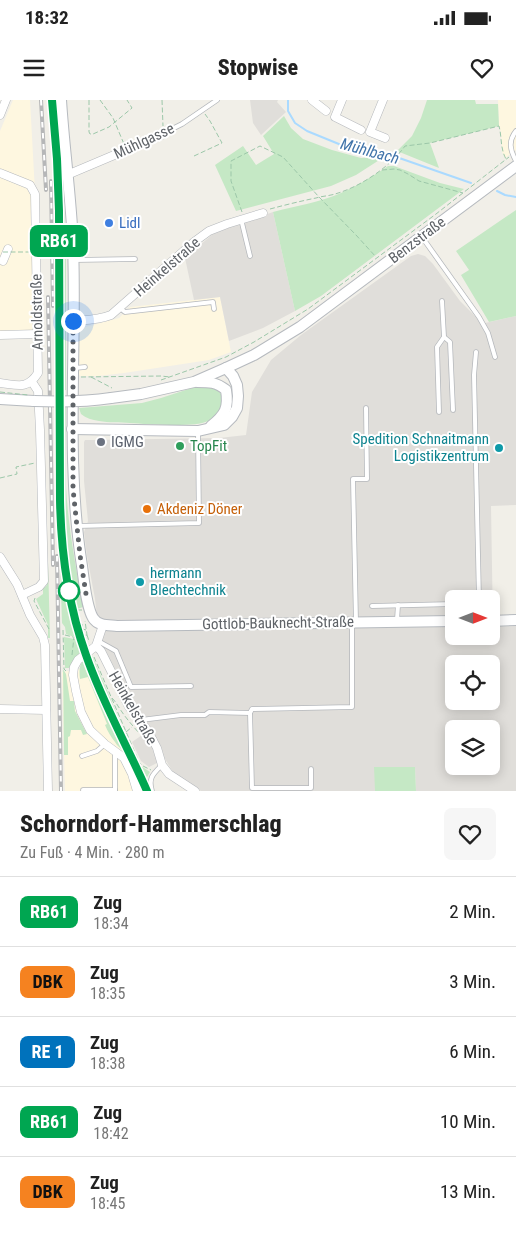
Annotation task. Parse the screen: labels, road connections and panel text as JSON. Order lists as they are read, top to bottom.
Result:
{
  "streets": {
    "street": [
      "Mühlgasse",
      "Benzstraße",
      "Heinkelstraße",
      "Arnoldstraße",
      "Gottlob-Bauknecht-Straße"
    ]
  },
  "water": ["Mühlbach"],
  "places": [
    "Lidl",
    "IGMG",
    "TopFit",
    "Spedition Schnaitmann Logistikzentrum",
    "Akdeniz Döner",
    "hermann Blechtechnik"
  ],
  "north": "right",
  "page": {
    "status": "18:32",
    "header": "Stopwise",
    "on_map": "RB61",
    "heading": ["Schorndorf-Hammerschlag", "Zu Fuß · 4 Min. · 280 m"],
    "list": [
      {
        "mark": "RB61",
        "name": "Zug",
        "note": "18:34",
        "value": "2 Min."
      },
      {
        "mark": "DBK",
        "name": "Zug",
        "note": "18:35",
        "value": "3 Min."
      },
      {
        "mark": "RE 1",
        "name": "Zug",
        "note": "18:38",
        "value": "6 Min."
      },
      {
        "mark": "RB61",
        "name": "Zug",
        "note": "18:42",
        "value": "10 Min."
      },
      {
        "mark": "DBK",
        "name": "Zug",
        "note": "18:45",
        "value": "13 Min."
      }
    ]
  }
}
